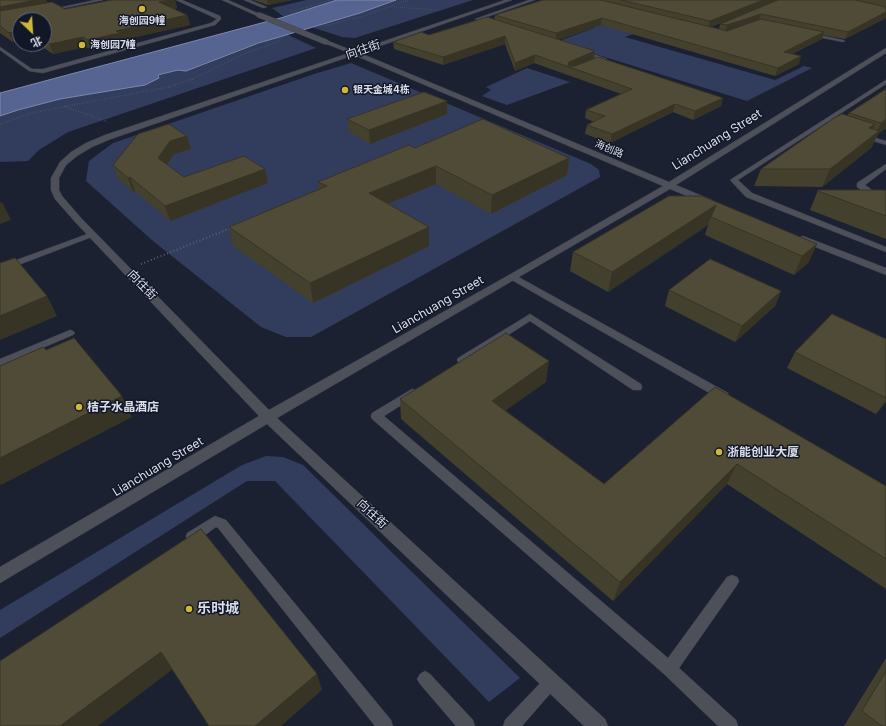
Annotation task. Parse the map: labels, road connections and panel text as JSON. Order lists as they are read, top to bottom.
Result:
{
  "streets": {
    "street": ["向往街", "Lianchuang Street", "海创路"]
  },
  "crossings": [
    ["向往街", "Lianchuang Street"],
    ["向往街", "海创路"],
    ["Lianchuang Street", "海创路"]
  ],
  "places": [
    "海创园9幢",
    "海创园7幢",
    "银天金城4栋",
    "桔子水晶酒店",
    "浙能创业大厦",
    "乐时城"
  ],
  "north": "bottom right"
}
